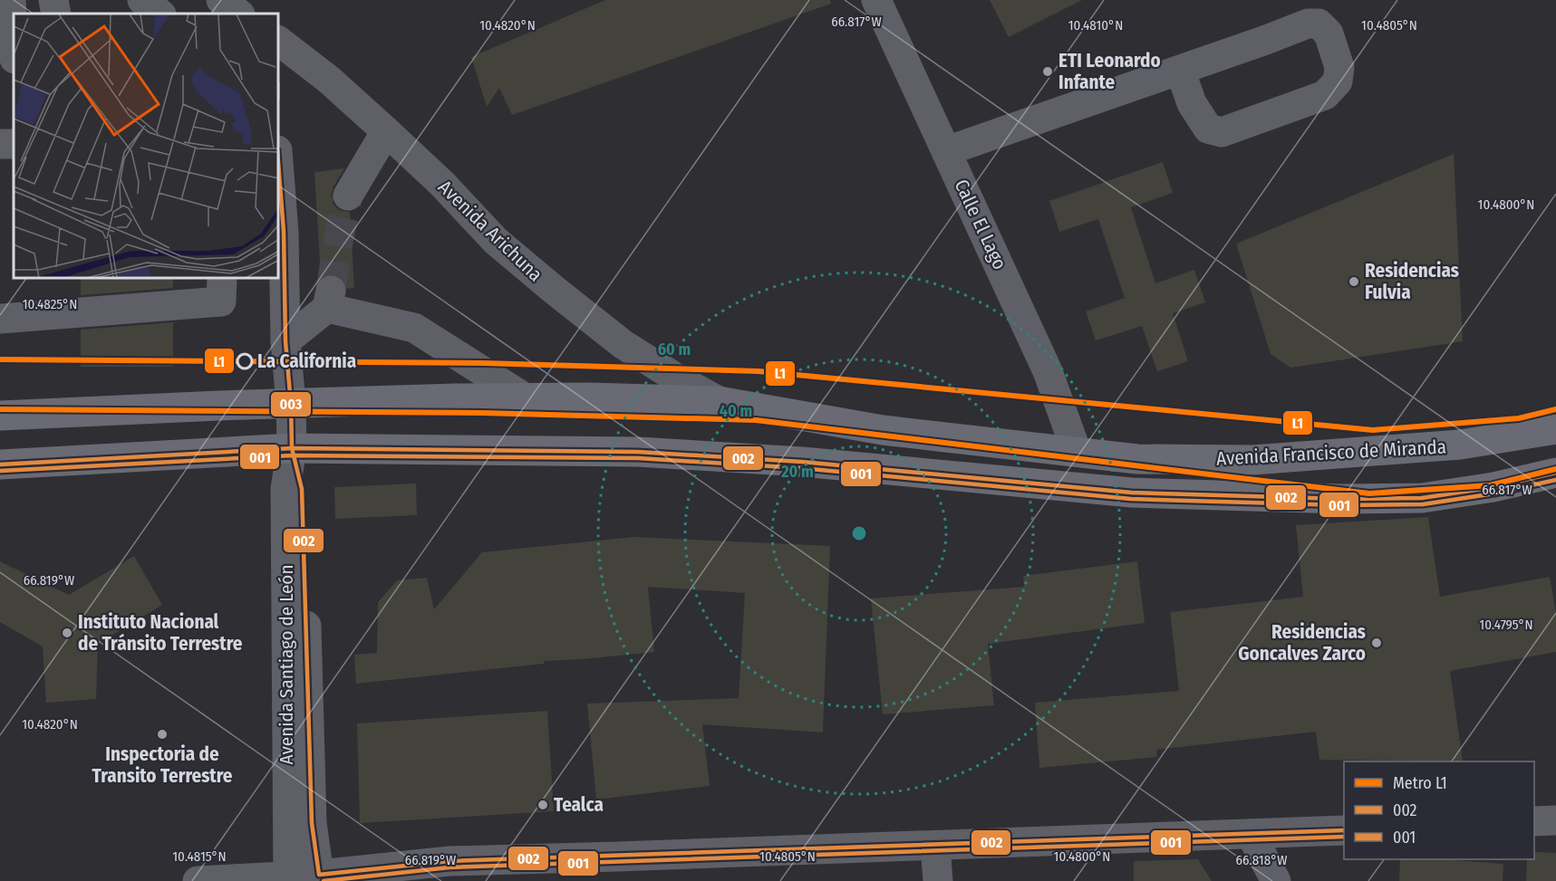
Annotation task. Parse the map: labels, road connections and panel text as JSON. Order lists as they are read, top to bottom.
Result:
{
  "streets": {
    "main road": ["Avenida Francisco de Miranda"],
    "street": ["Calle El Lago", "Avenida Arichuna", "Avenida Santiago de León"]
  },
  "crossings": [
    ["Calle El Lago", "Avenida Francisco de Miranda"],
    ["Avenida Arichuna", "Avenida Francisco de Miranda"],
    ["Avenida Francisco de Miranda", "Avenida Santiago de León"]
  ],
  "places": [
    "ETI Leonardo Infante",
    "Residencias Fulvia",
    "La California",
    "Instituto Nacional de Tránsito Terrestre",
    "Residencias Goncalves Zarco",
    "Inspectoria de Transito Terrestre",
    "Tealca"
  ],
  "lines": [
    "transit line 003",
    "metro line L1",
    "transit line 002",
    "transit line 001"
  ],
  "legend": ["Metro L1", "002", "001"],
  "coordinates": [
    "66.817°W",
    "10.4820°N",
    "10.4810°N",
    "10.4805°N",
    "10.4800°N",
    "10.4825°N",
    "66.819°W",
    "10.4795°N",
    "10.4815°N",
    "66.818°W"
  ],
  "rings": ["60 m", "40 m", "20 m"]
}
